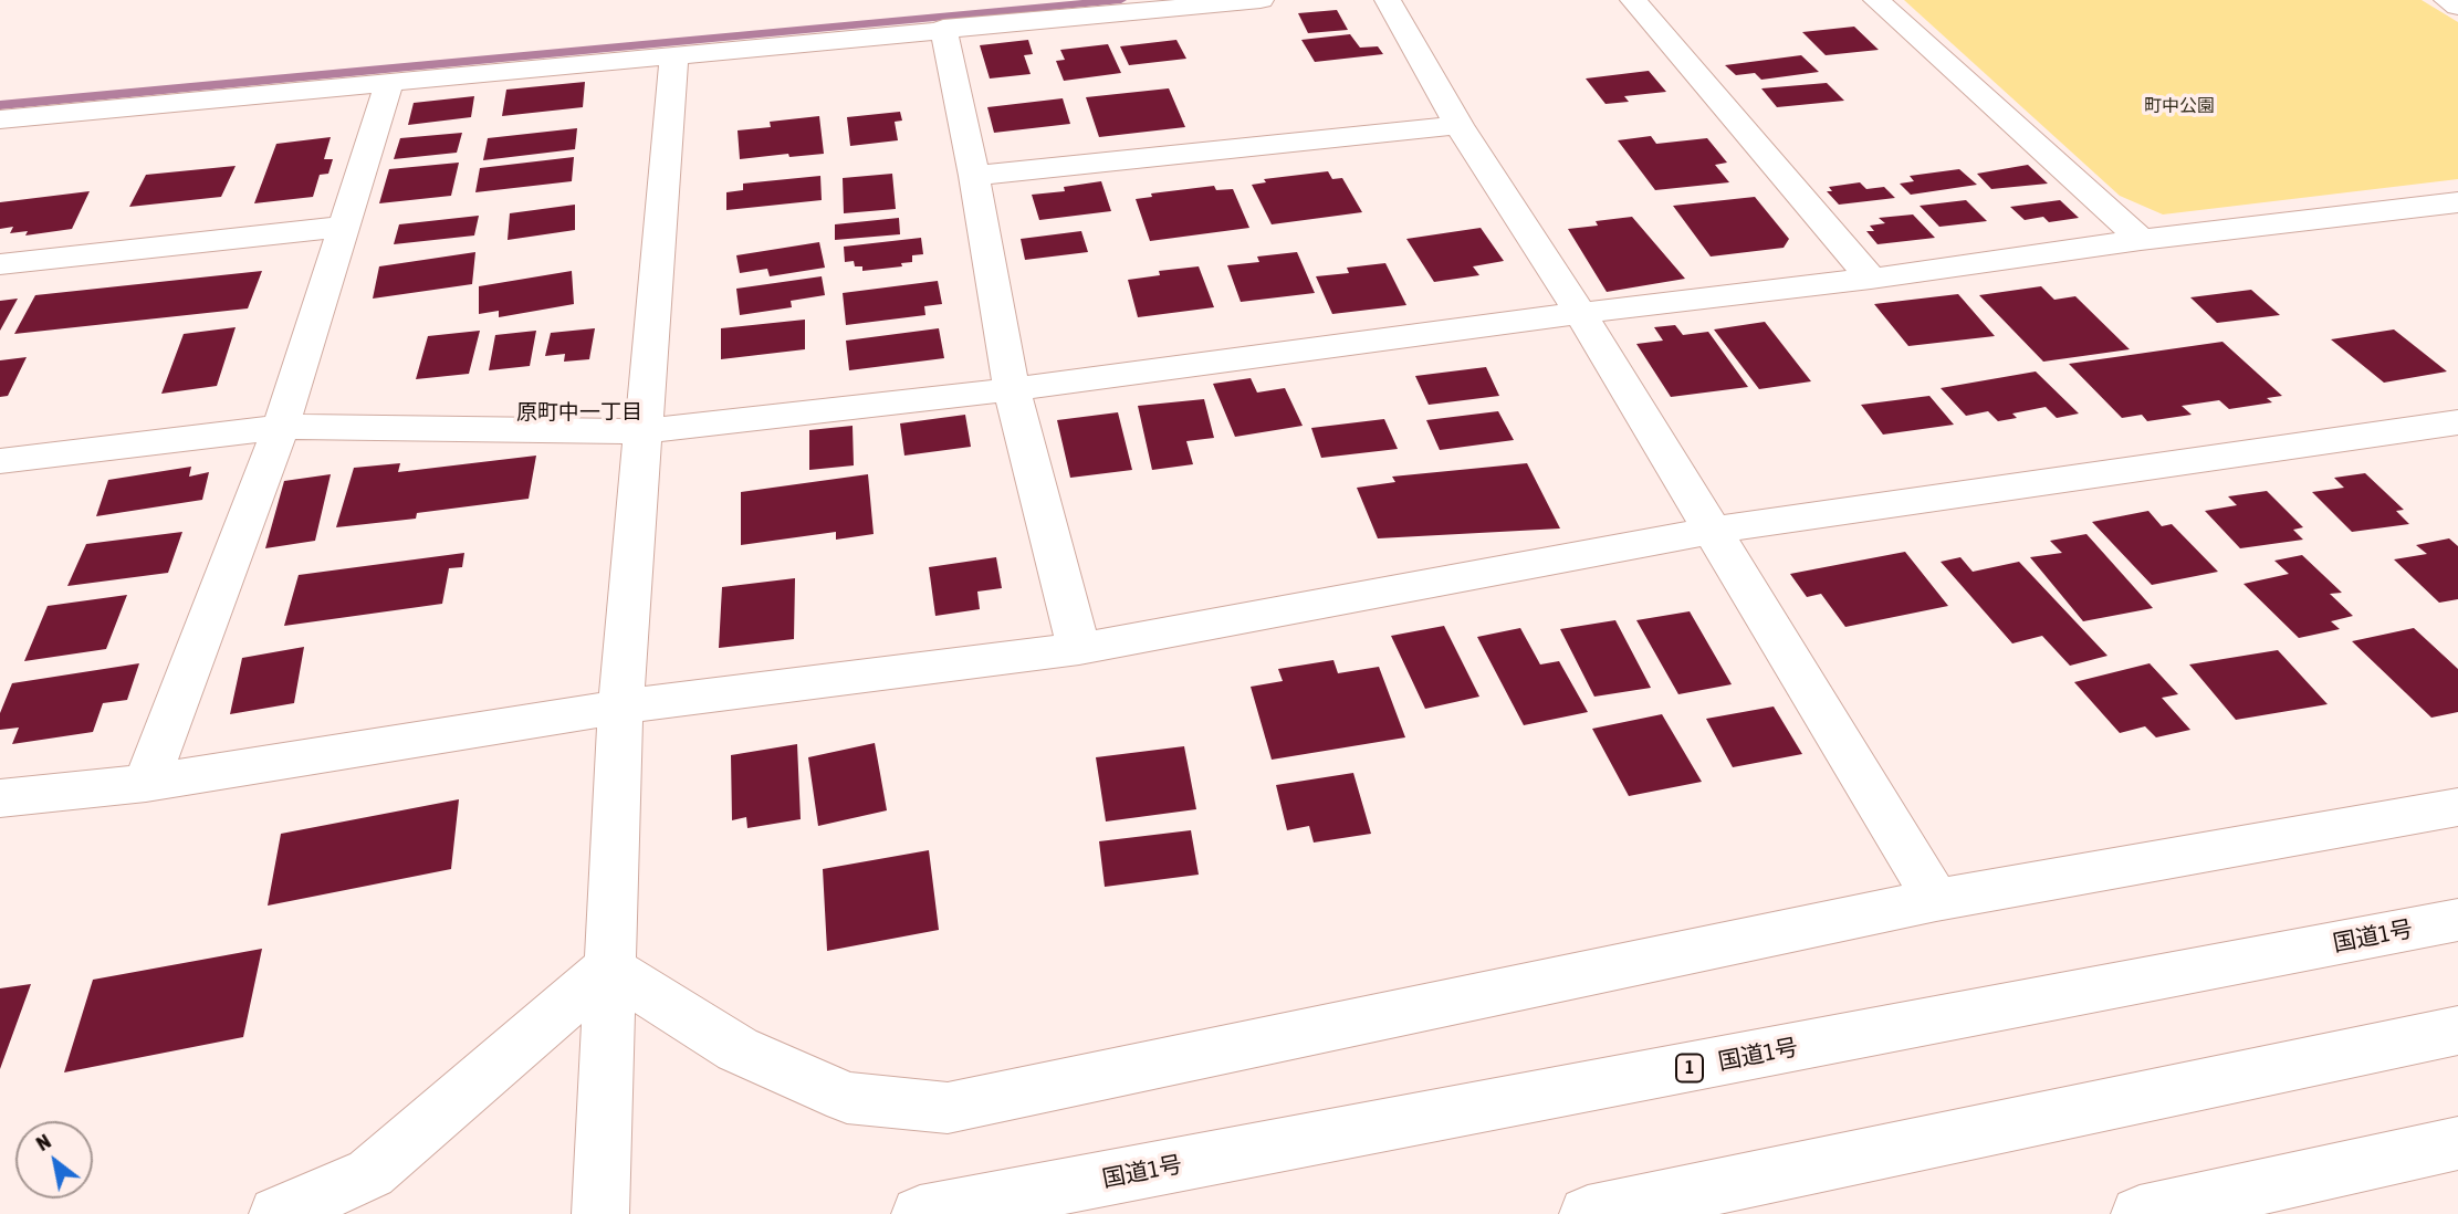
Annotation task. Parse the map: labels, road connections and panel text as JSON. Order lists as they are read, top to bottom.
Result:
{
  "streets": {
    "main road": ["国道1号", "1"]
  },
  "districts": ["原町中一丁目"],
  "parks": ["町中公園"],
  "north": "top left"
}
